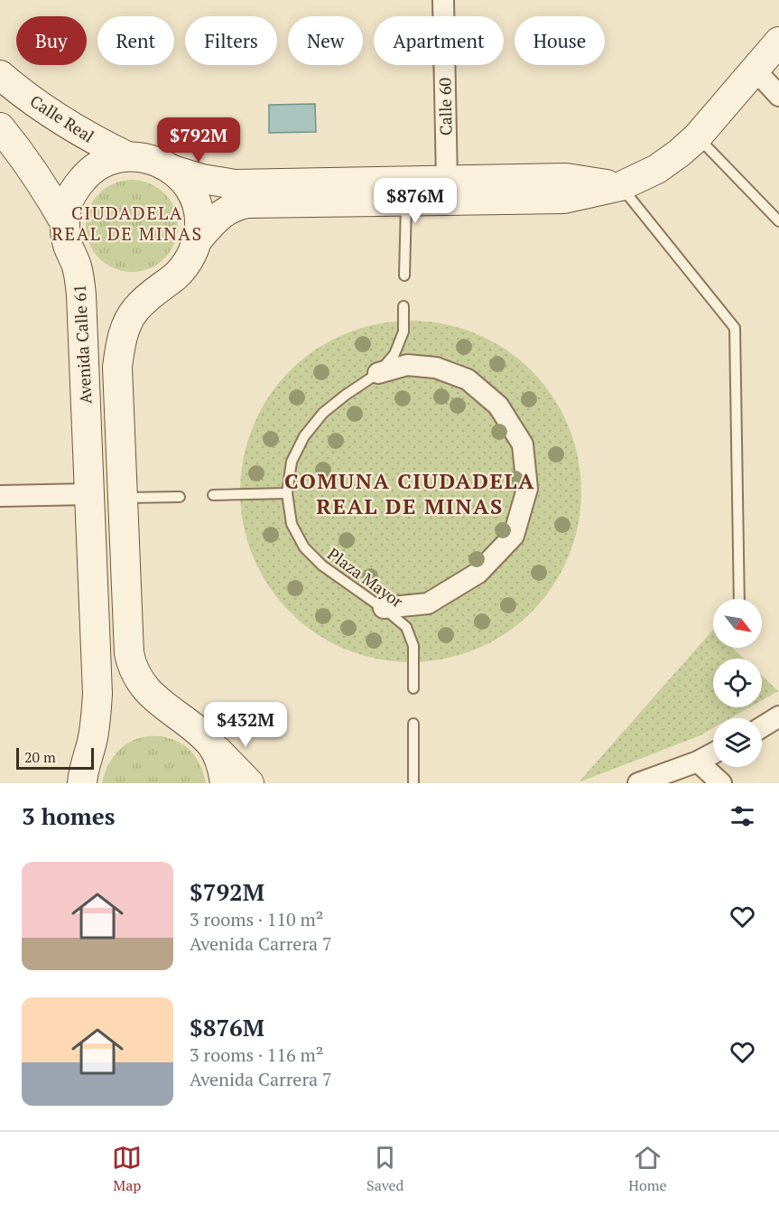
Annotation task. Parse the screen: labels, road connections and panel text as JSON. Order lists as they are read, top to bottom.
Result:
{
  "streets": {
    "main road": ["Calle Real", "Avenida Calle 61"],
    "street": ["Calle 60"],
    "lane": ["Plaza Mayor"]
  },
  "crossings": [
    ["Calle Real", "Avenida Calle 61"]
  ],
  "districts": ["CIUDADELA REAL DE MINAS", "COMUNA CIUDADELA REAL DE MINAS"],
  "scale_bar": "20 m",
  "north": "bottom right",
  "page": {
    "chip": [
      "Buy",
      "Rent",
      "Filters",
      "New",
      "Apartment",
      "House"
    ],
    "price": ["$792M", "$876M", "$432M"],
    "scale": "20 m",
    "heading": "3 homes",
    "list": [
      {
        "name": "$792M",
        "note": "3 rooms · 110 m² · Avenida Carrera 7"
      },
      {
        "name": "$876M",
        "note": "3 rooms · 116 m² · Avenida Carrera 7"
      }
    ],
    "tabs": ["Map", "Saved", "Home"]
  }
}
